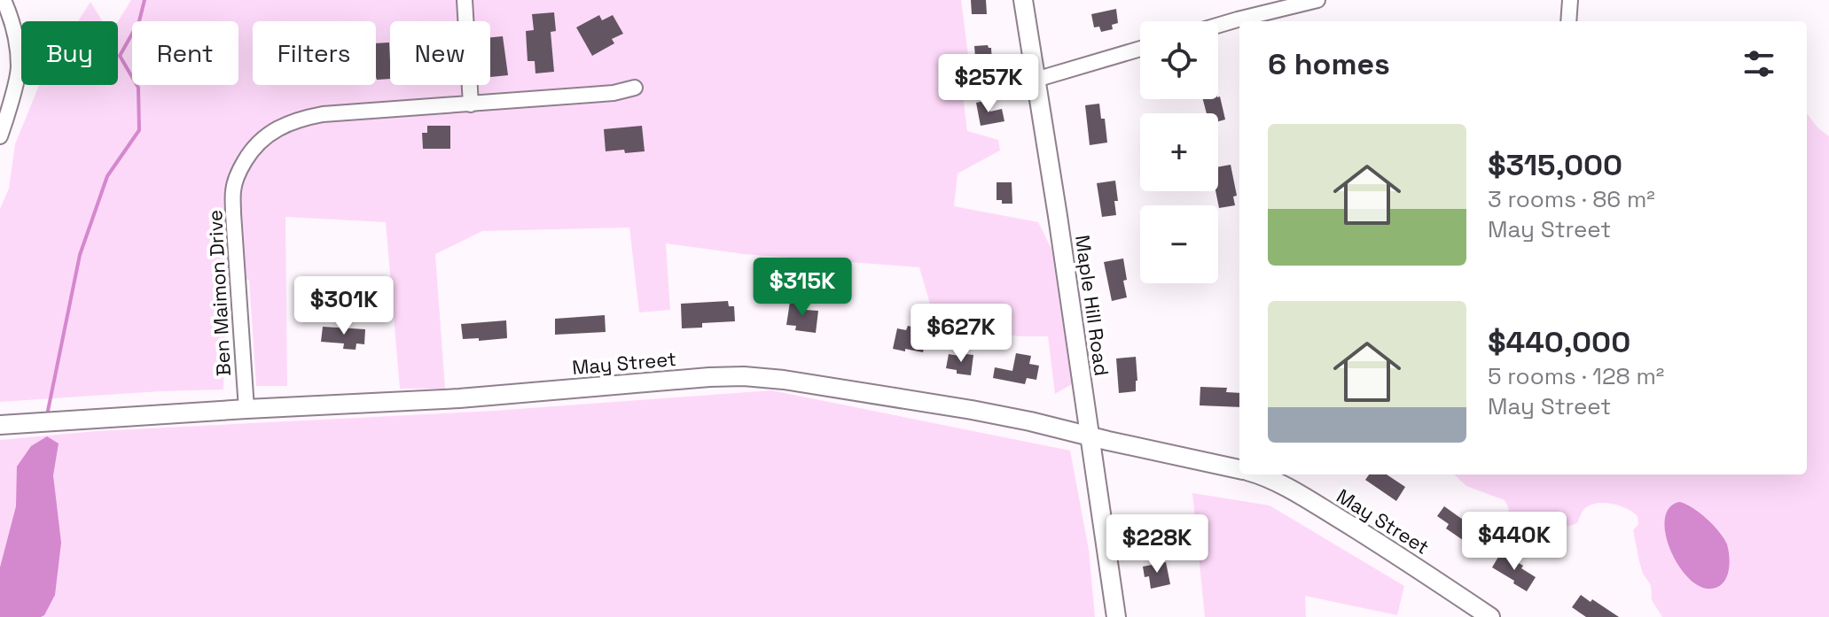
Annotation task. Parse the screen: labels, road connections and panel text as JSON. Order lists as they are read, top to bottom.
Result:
{
  "streets": {
    "street": ["Ben Maimon Drive", "Maple Hill Road", "May Street"]
  },
  "crossings": [
    ["Ben Maimon Drive", "May Street"],
    ["Maple Hill Road", "May Street"]
  ],
  "page": {
    "map_buttons": ["+", "−"],
    "chip": [
      "Buy",
      "Rent",
      "Filters",
      "New"
    ],
    "heading": "6 homes",
    "price": [
      "$257K",
      "$315K",
      "$301K",
      "$627K",
      "$440K",
      "$228K"
    ],
    "list": [
      {
        "name": "$315,000",
        "note": "3 rooms · 86 m² · May Street"
      },
      {
        "name": "$440,000",
        "note": "5 rooms · 128 m² · May Street"
      }
    ]
  }
}
